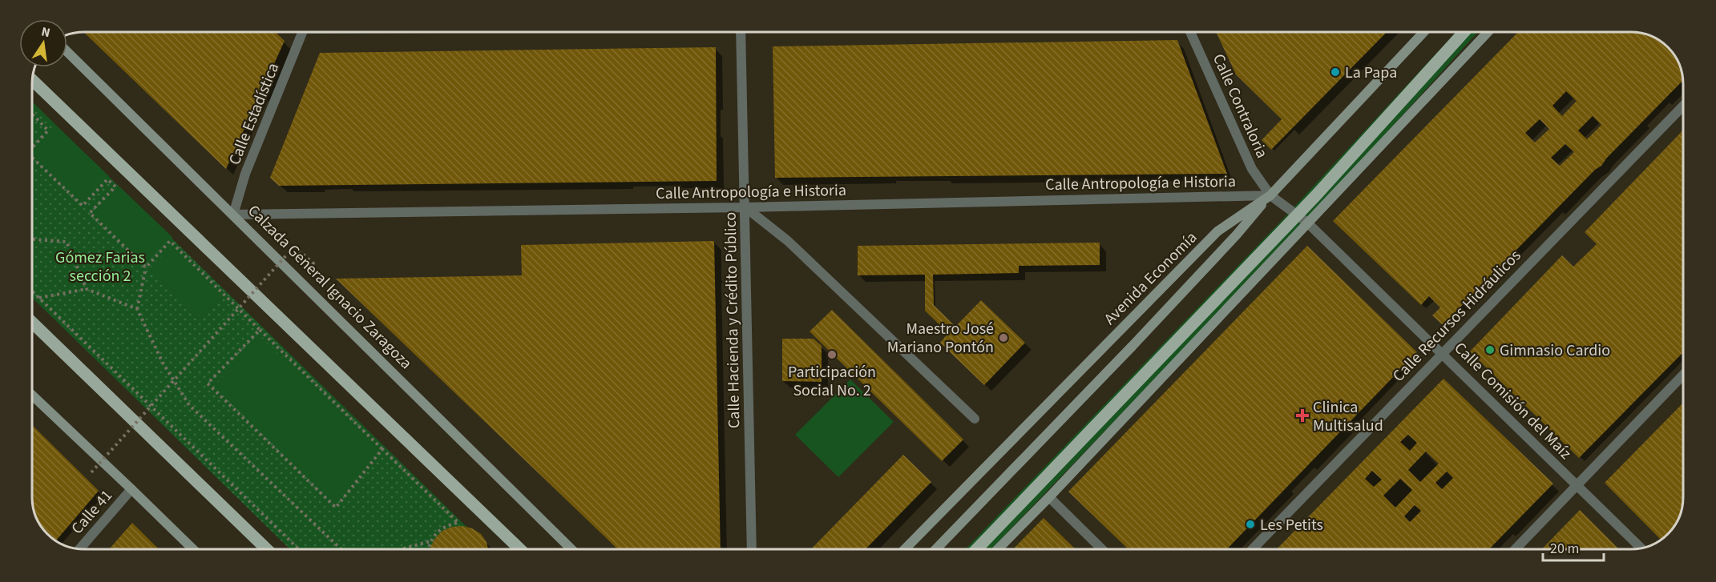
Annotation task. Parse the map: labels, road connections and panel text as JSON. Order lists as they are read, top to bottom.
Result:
{
  "streets": {
    "main road": ["Avenida Economía", "Calzada General Ignacio Zaragoza"],
    "street": [
      "Calle Contraloria",
      "Calle Estadística",
      "Calle Antropología e Historia",
      "Calle Recursos Hidráulicos",
      "Calle Hacienda y Crédito Público",
      "Calle Comisión del Maíz",
      "Calle 41"
    ]
  },
  "crossings": [
    ["Calle Contraloria", "Calle Antropología e Historia"],
    ["Calle Contraloria", "Avenida Economía"],
    ["Calle Contraloria", "Calle Comisión del Maíz"],
    ["Calle Estadística", "Calle Antropología e Historia"],
    ["Calle Estadística", "Calzada General Ignacio Zaragoza"],
    ["Calle Antropología e Historia", "Avenida Economía"],
    ["Calle Antropología e Historia", "Calzada General Ignacio Zaragoza"],
    ["Calle Antropología e Historia", "Calle Hacienda y Crédito Público"],
    ["Calle Antropología e Historia", "Calle Comisión del Maíz"],
    ["Avenida Economía", "Calle Comisión del Maíz"],
    ["Calle Recursos Hidráulicos", "Calle Comisión del Maíz"]
  ],
  "parks": ["Gómez Farias sección 2"],
  "places": {
    "other": [
      "La Papa",
      "Maestro José Mariano Pontón",
      "Gimnasio Cardio",
      "Participación Social No. 2",
      "Les Petits"
    ],
    "health": ["Clinica Multisalud"]
  },
  "scale_bar": "20 m",
  "north": "top"
}
